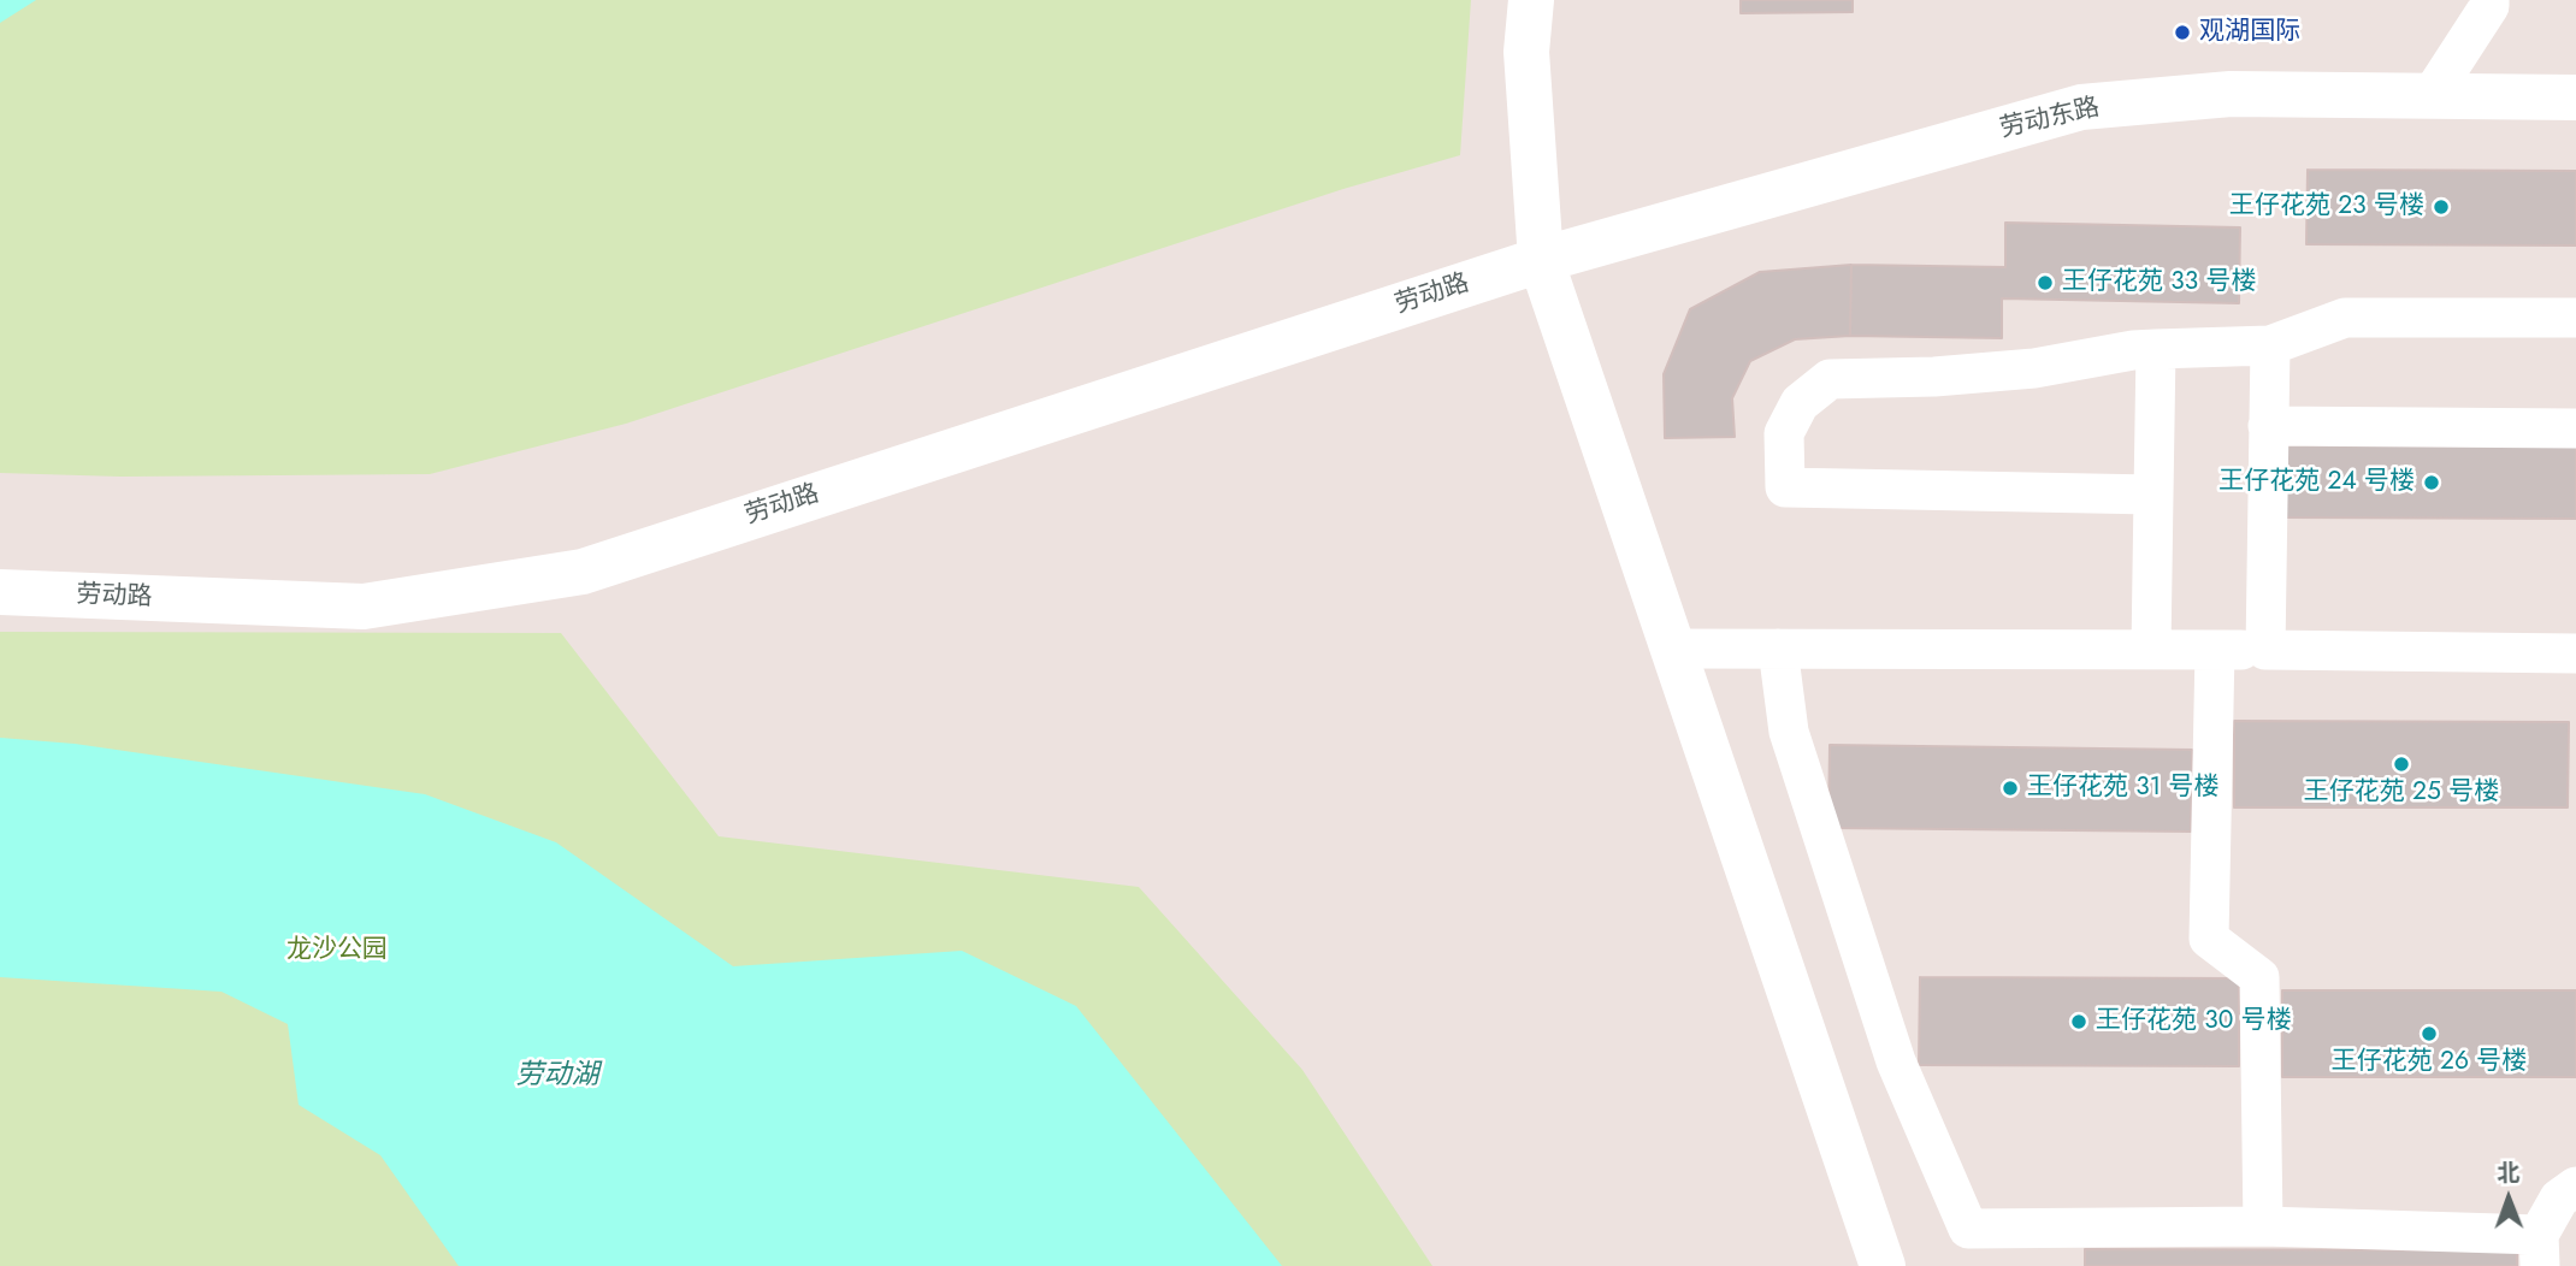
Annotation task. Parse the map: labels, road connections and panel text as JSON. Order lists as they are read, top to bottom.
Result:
{
  "streets": {
    "main road": ["劳动东路", "劳动路"]
  },
  "crossings": [
    ["劳动东路", "劳动路"]
  ],
  "water": ["劳动湖"],
  "parks": ["龙沙公园"],
  "places": [
    "观湖国际",
    "王仔花苑 23 号楼",
    "王仔花苑 33 号楼",
    "王仔花苑 24 号楼",
    "王仔花苑 25 号楼",
    "王仔花苑 31 号楼",
    "王仔花苑 30 号楼",
    "王仔花苑 26 号楼"
  ],
  "north": "top"
}
